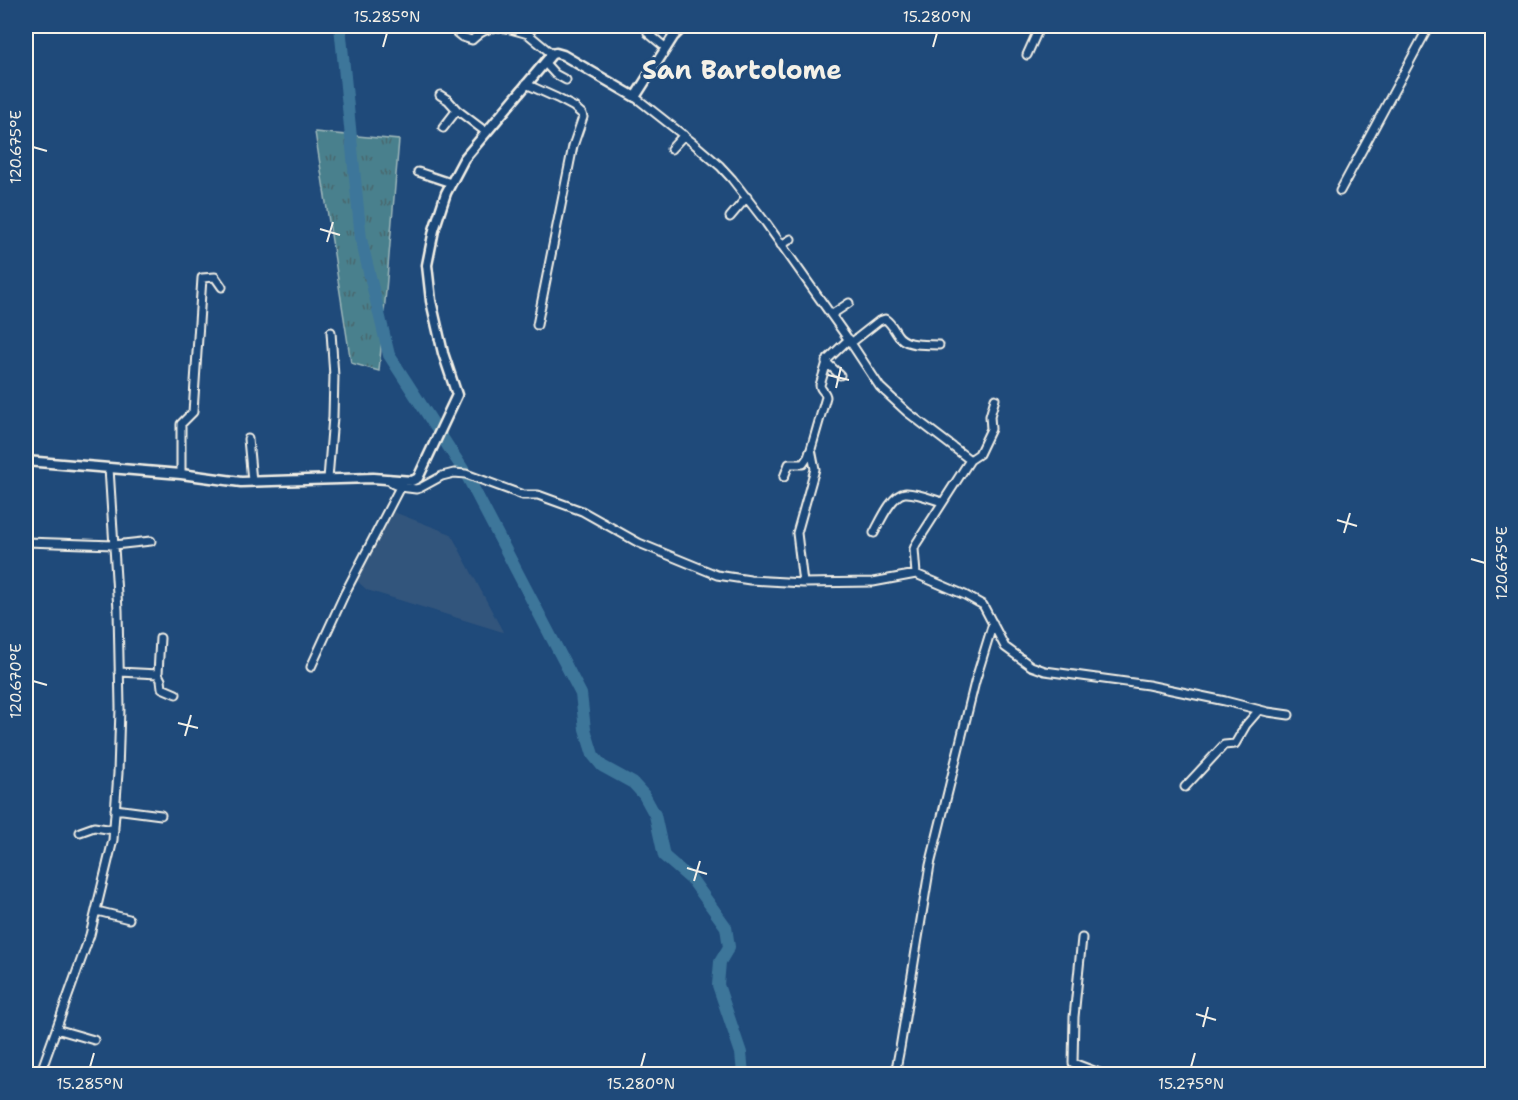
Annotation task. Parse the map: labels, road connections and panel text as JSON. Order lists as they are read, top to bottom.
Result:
{
  "districts": ["San Bartolome"],
  "coordinates": [
    "15.285°N",
    "15.280°N",
    "120.675°E",
    "120.670°E",
    "15.275°N"
  ]
}
